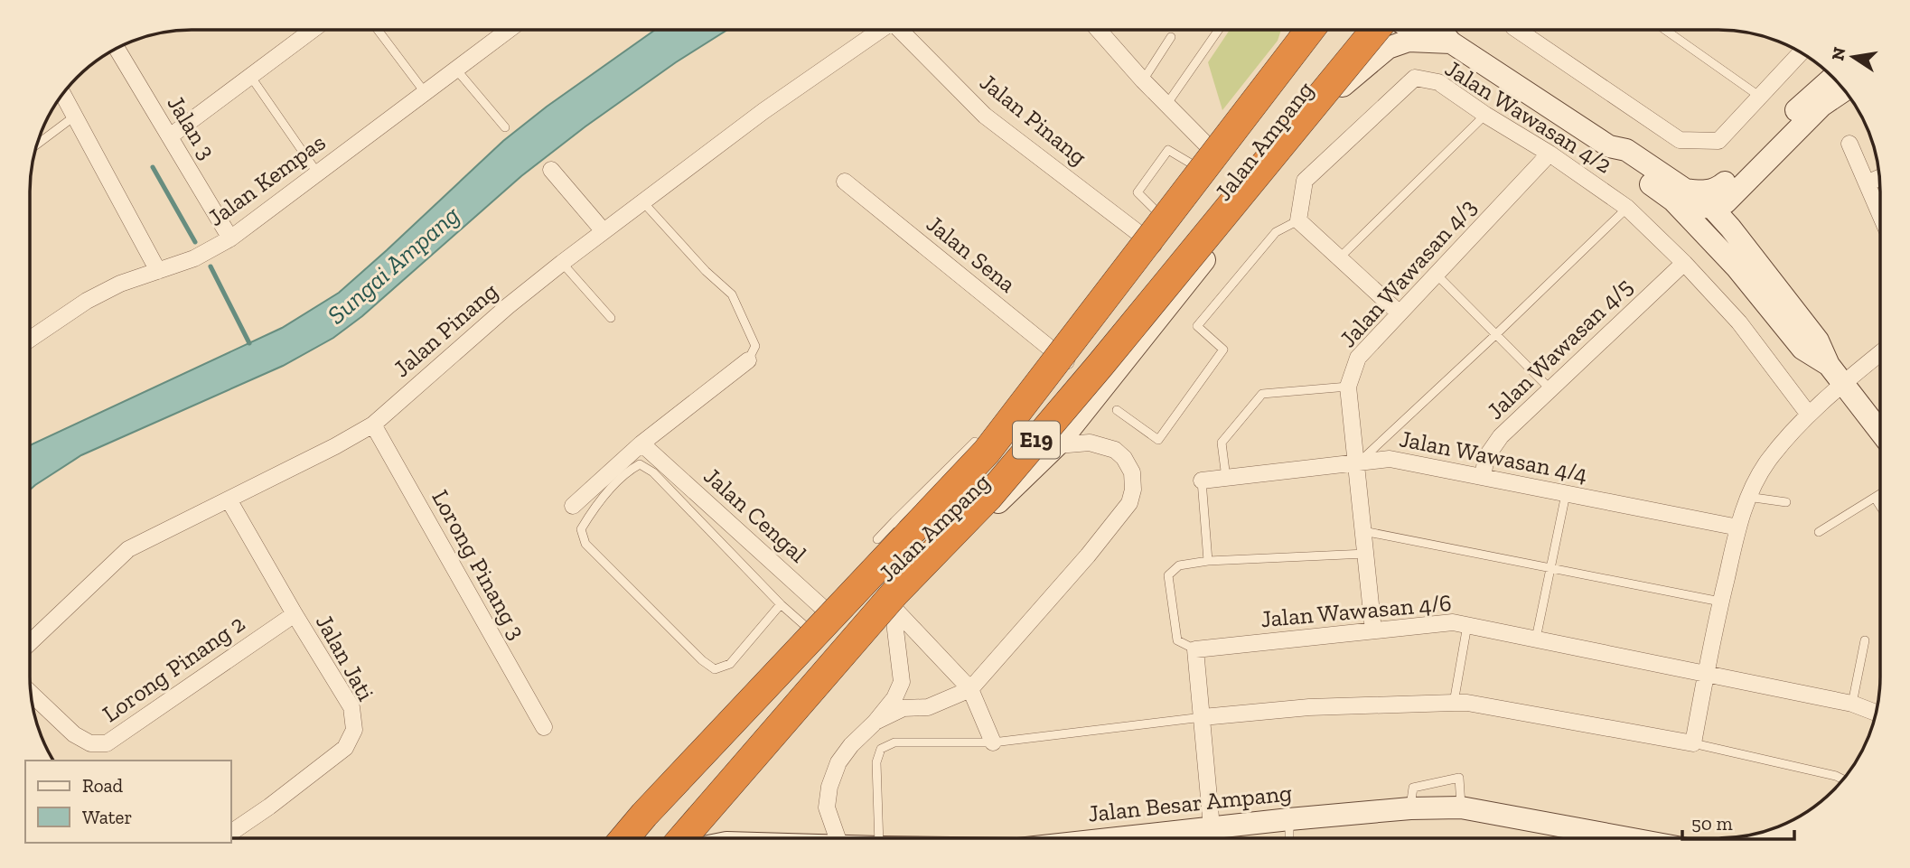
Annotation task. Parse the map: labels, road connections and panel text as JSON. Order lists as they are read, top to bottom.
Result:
{
  "streets": {
    "highway": ["E19"],
    "street": [
      "Jalan Wawasan 4/2",
      "Jalan Pinang",
      "Jalan 3",
      "Jalan Ampang",
      "Jalan Kempas",
      "Jalan Sena",
      "Jalan Wawasan 4/3",
      "Jalan Wawasan 4/5",
      "Jalan Wawasan 4/4",
      "Jalan Cengal",
      "Lorong Pinang 3",
      "Jalan Wawasan 4/6",
      "Jalan Jati",
      "Lorong Pinang 2",
      "Jalan Besar Ampang"
    ]
  },
  "crossings": [
    ["Jalan Wawasan 4/2", "Jalan Wawasan 4/3"],
    ["Jalan Wawasan 4/2", "Jalan Wawasan 4/5"],
    ["Jalan Pinang", "Jalan Ampang"],
    ["Jalan Pinang", "Lorong Pinang 3"],
    ["Jalan Pinang", "Jalan Jati"],
    ["Jalan 3", "Jalan Kempas"],
    ["Jalan Ampang", "Jalan Sena"],
    ["Jalan Ampang", "Jalan Cengal"],
    ["Jalan Wawasan 4/3", "Jalan Wawasan 4/4"],
    ["Jalan Wawasan 4/3", "Jalan Wawasan 4/6"],
    ["Jalan Wawasan 4/5", "Jalan Wawasan 4/4"],
    ["Jalan Jati", "Lorong Pinang 2"]
  ],
  "water": ["Sungai Ampang"],
  "legend": ["Road", "Water"],
  "scale_bar": "50 m",
  "north": "left"
}
